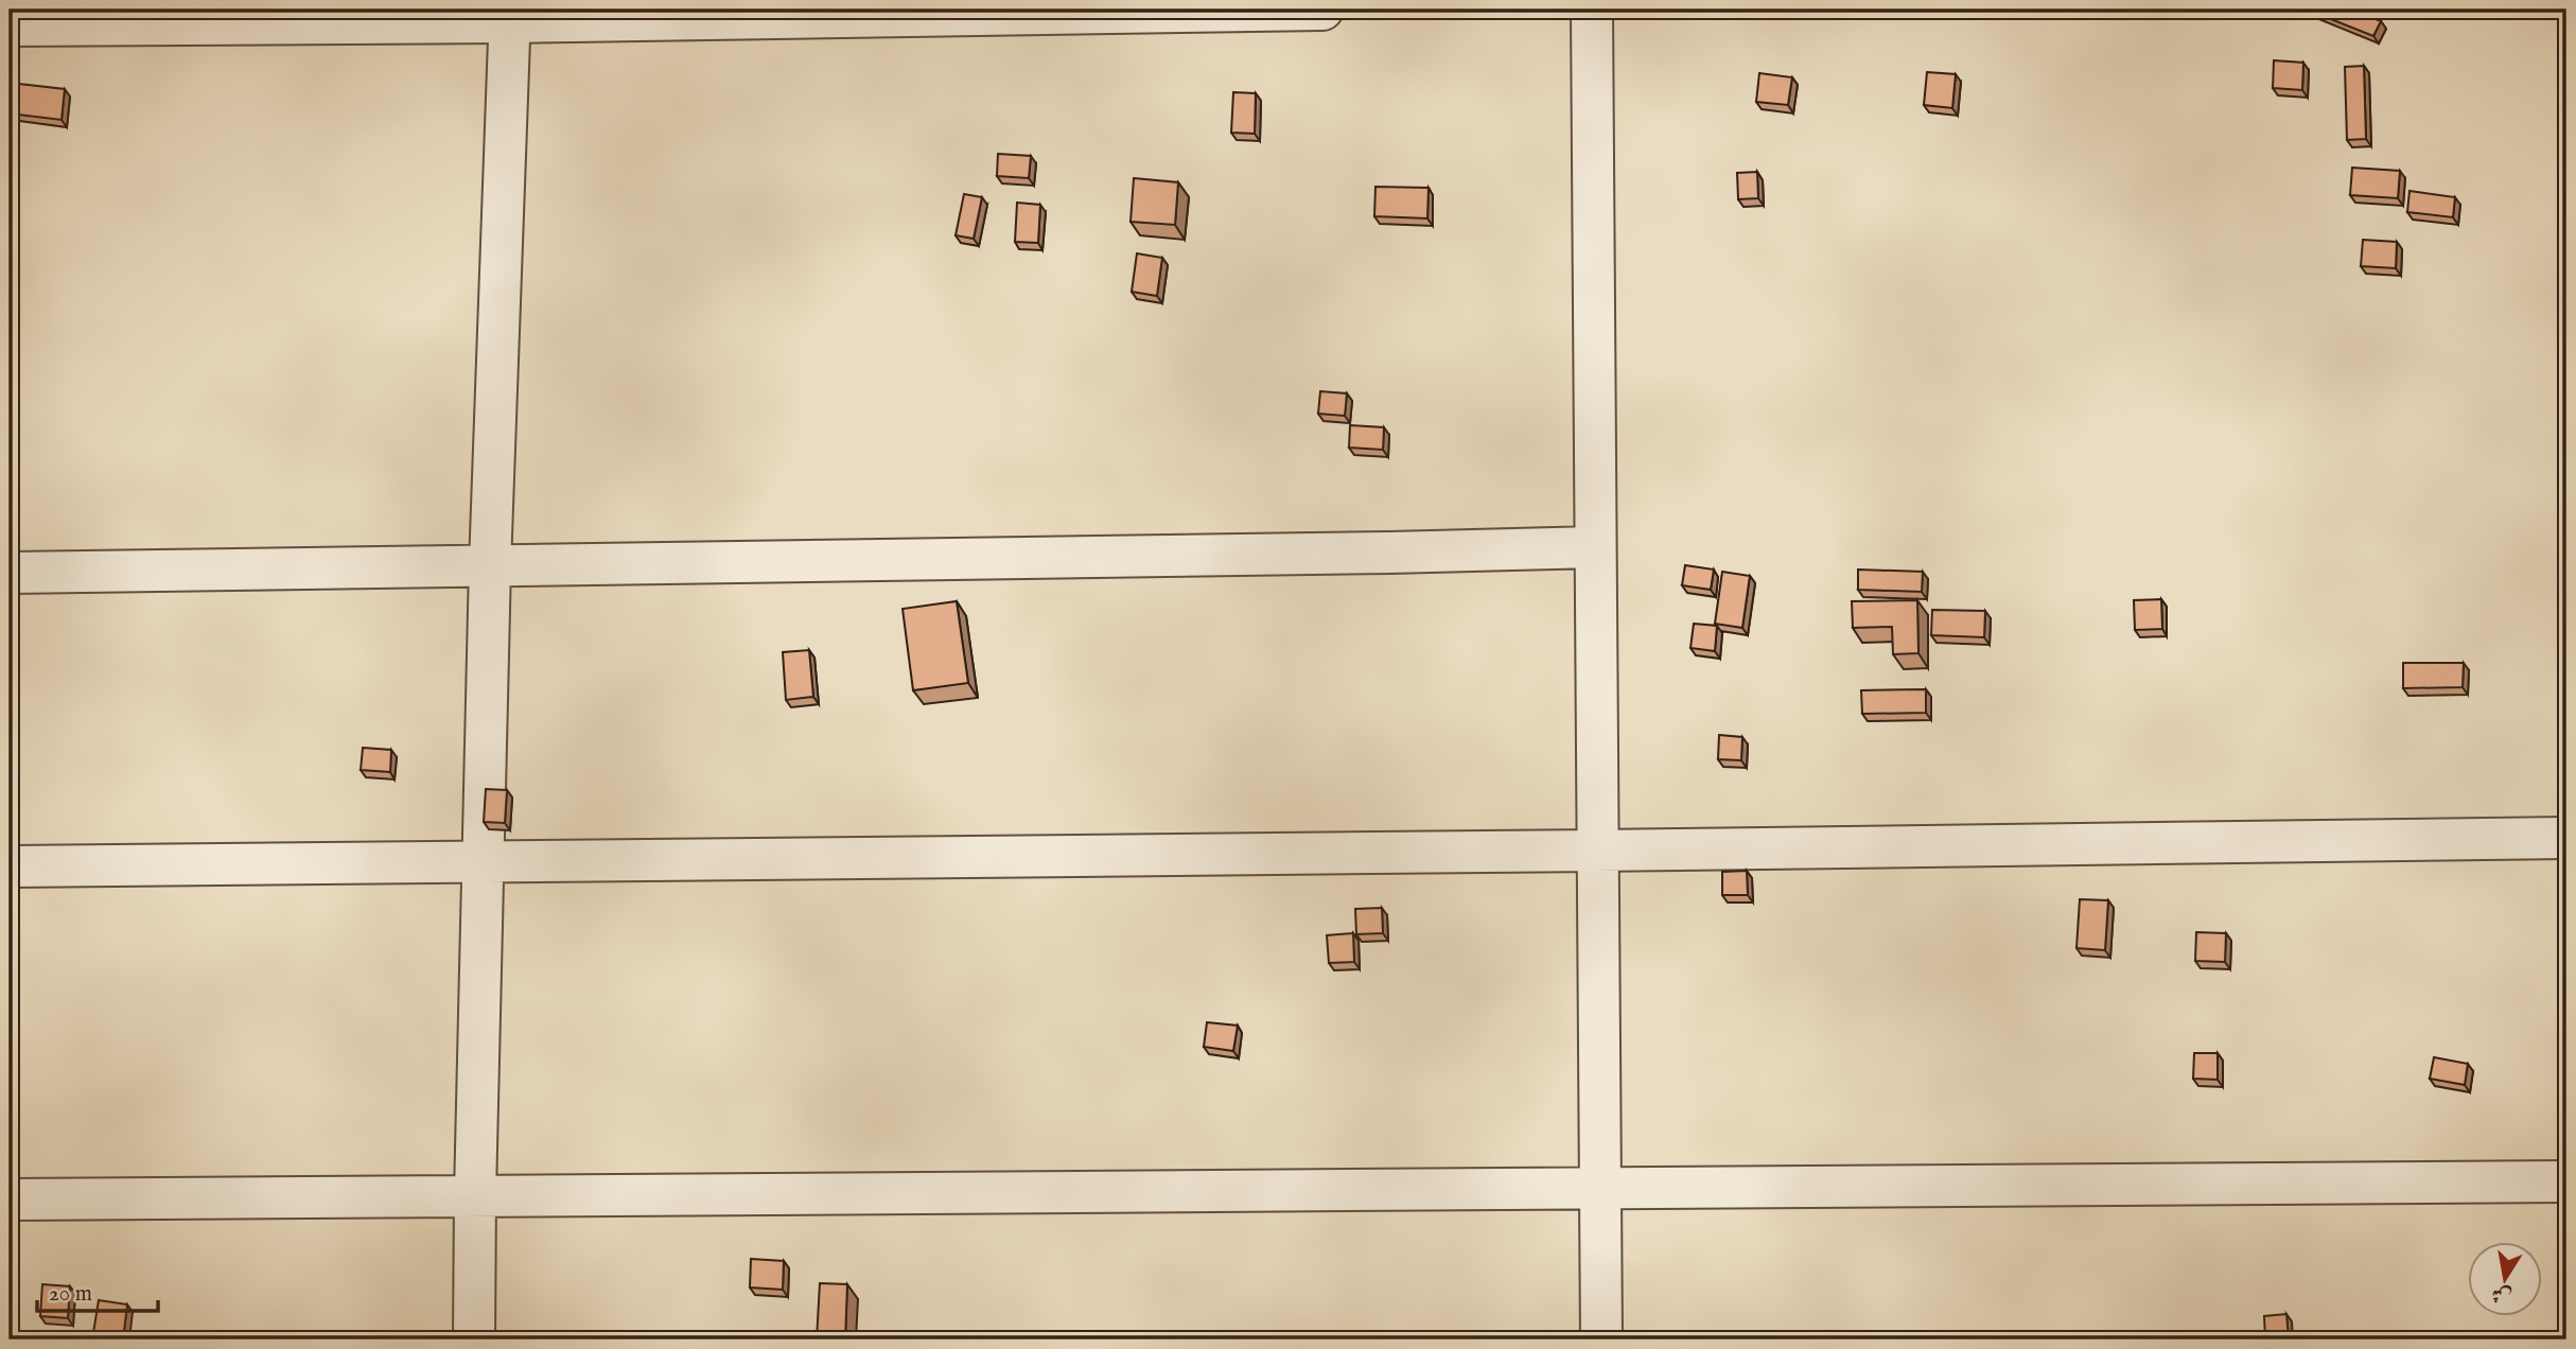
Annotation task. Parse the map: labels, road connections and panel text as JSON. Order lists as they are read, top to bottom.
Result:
{
  "scale_bar": "20 m",
  "north": "bottom"
}
